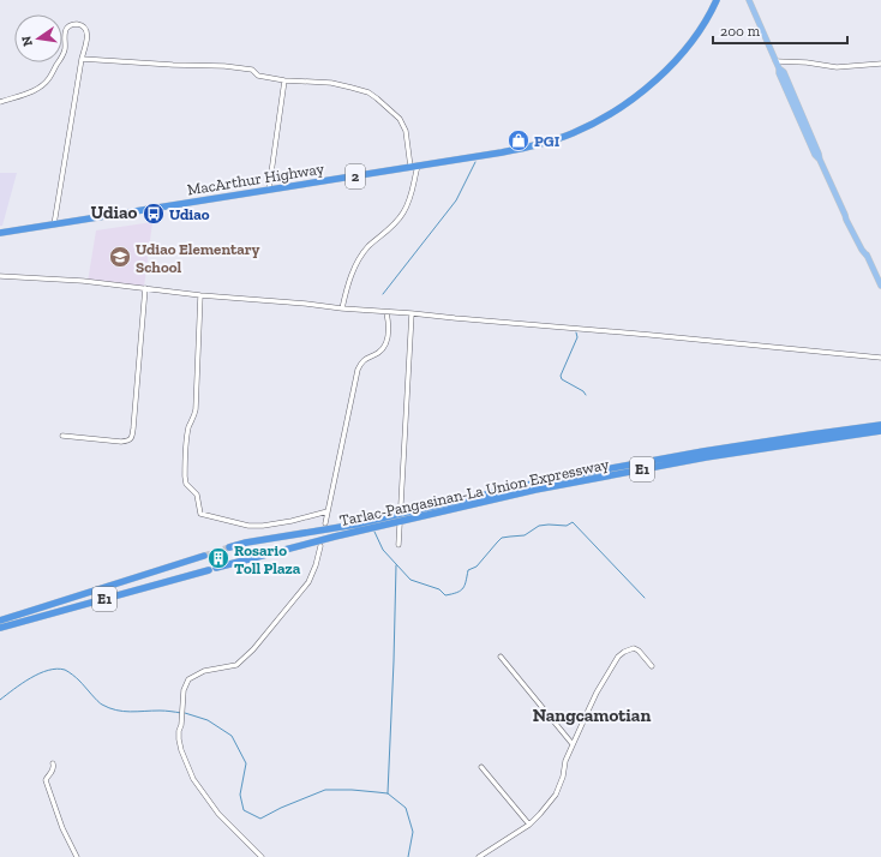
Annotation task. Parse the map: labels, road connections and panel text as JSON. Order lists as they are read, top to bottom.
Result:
{
  "streets": {
    "highway": [
      "2",
      "MacArthur Highway",
      "E1",
      "Tarlac-Pangasinan-La Union Expressway"
    ]
  },
  "districts": ["Udiao", "Nangcamotian"],
  "places": {
    "shop": ["PGI"],
    "bus stop": ["Udiao"],
    "school or university": ["Udiao Elementary School"],
    "building": ["Rosario Toll Plaza"]
  },
  "scale_bar": "200 m",
  "north": "left"
}
